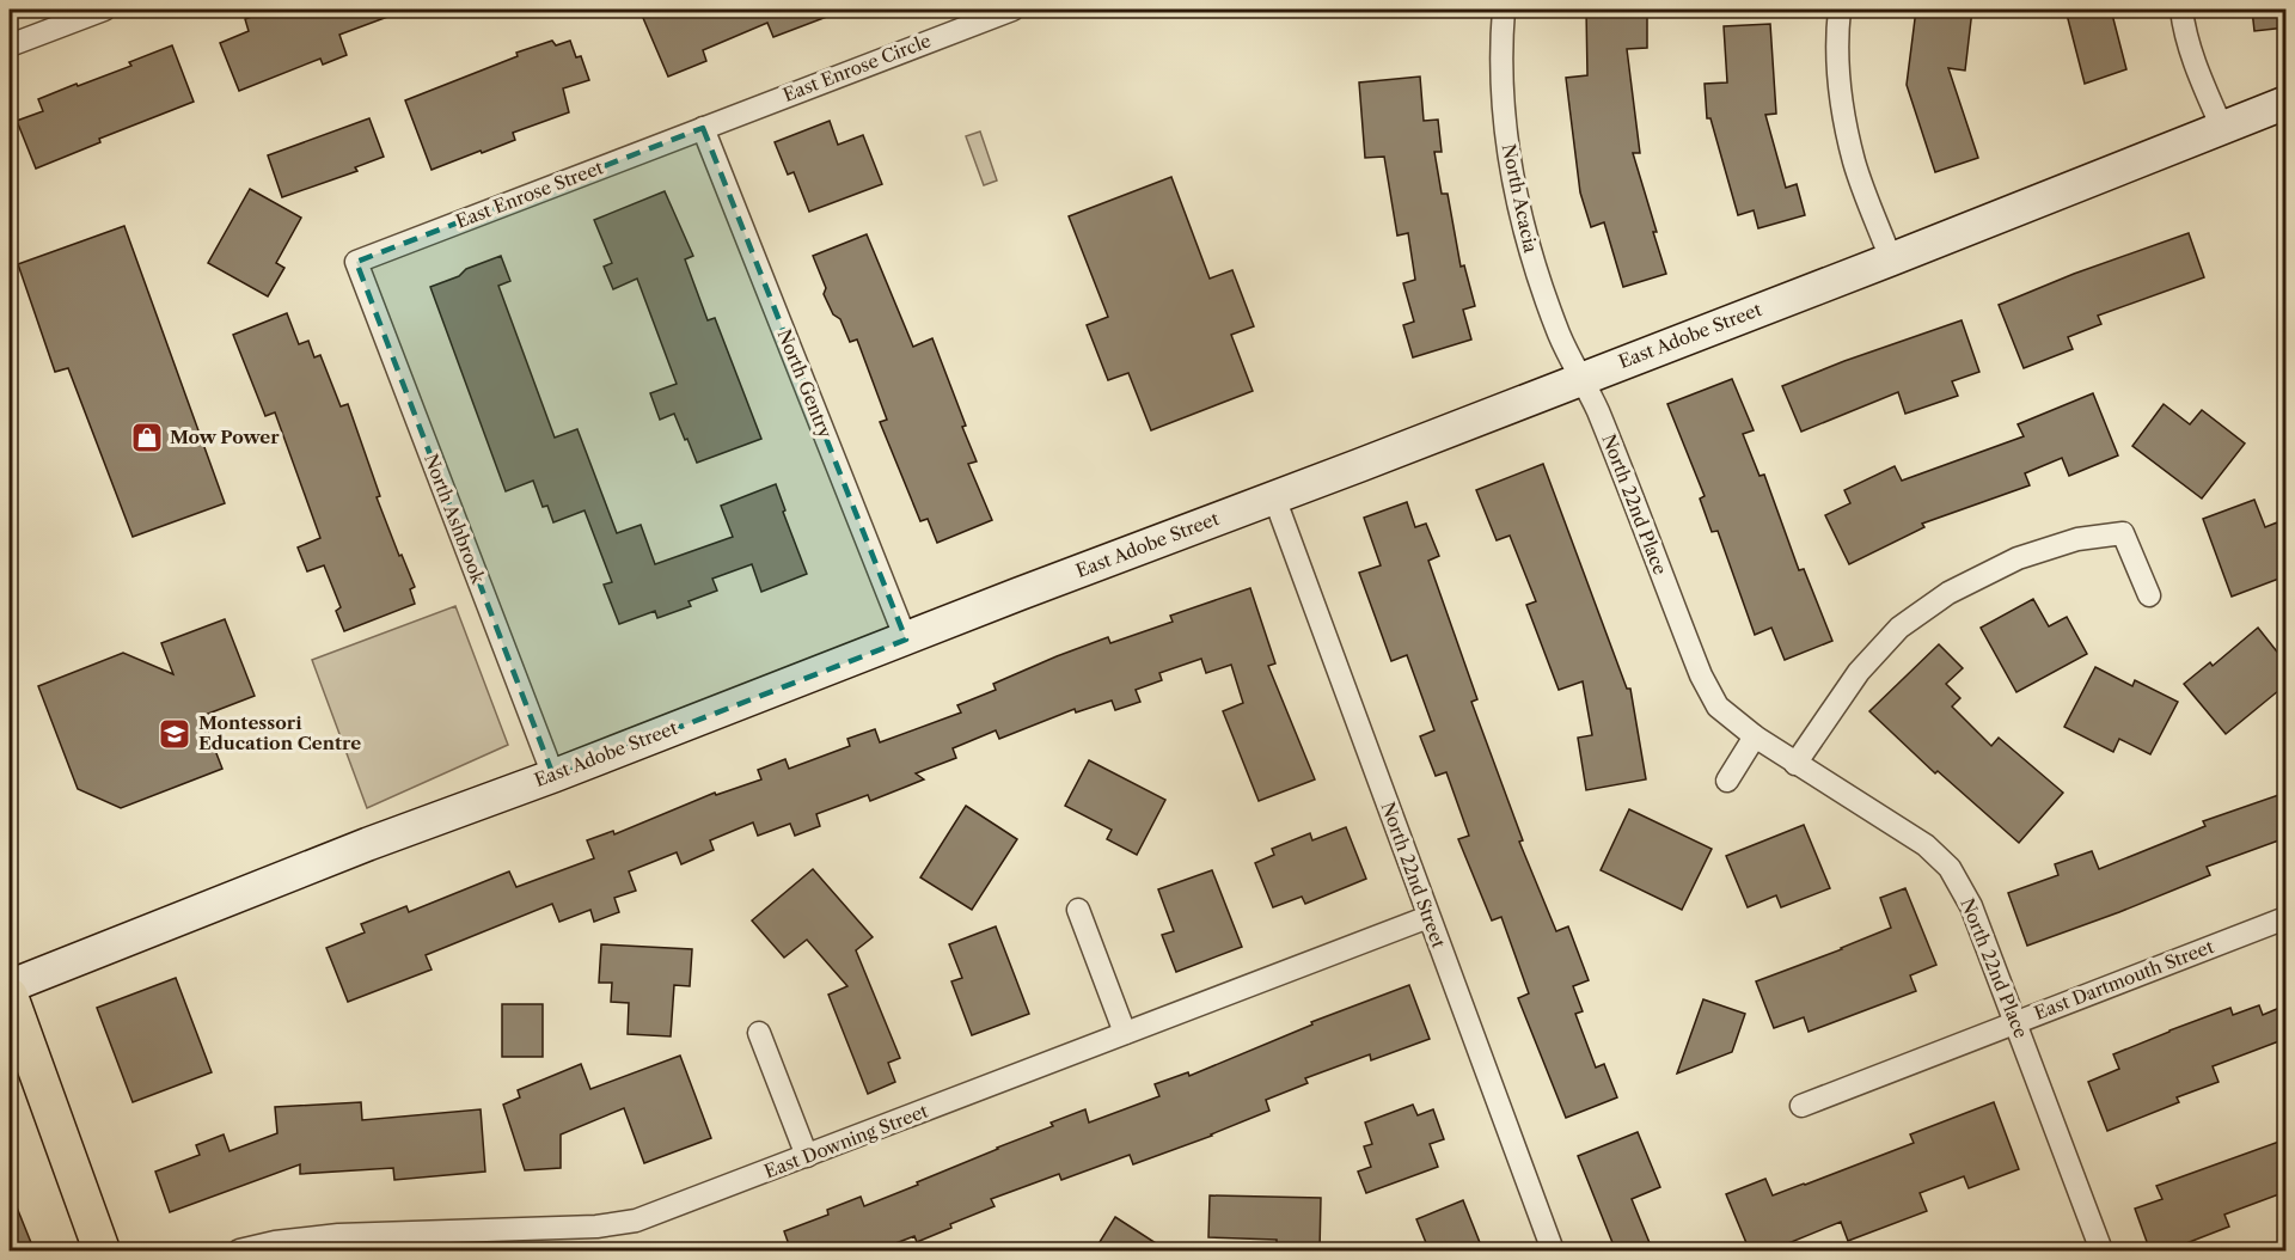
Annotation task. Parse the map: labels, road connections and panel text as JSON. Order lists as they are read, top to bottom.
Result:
{
  "streets": {
    "street": [
      "East Enrose Circle",
      "East Enrose Street",
      "North Acacia",
      "East Adobe Street",
      "North Gentry",
      "North 22nd Place",
      "North Ashbrook",
      "North 22nd Street",
      "East Dartmouth Street",
      "East Downing Street"
    ]
  },
  "crossings": [
    ["East Enrose Circle", "East Enrose Street"],
    ["East Enrose Circle", "North Gentry"],
    ["East Enrose Street", "North Gentry"],
    ["East Enrose Street", "North Ashbrook"],
    ["North Acacia", "East Adobe Street"],
    ["North Acacia", "North 22nd Place"],
    ["East Adobe Street", "North Gentry"],
    ["East Adobe Street", "North 22nd Place"],
    ["East Adobe Street", "North Ashbrook"],
    ["East Adobe Street", "North 22nd Street"],
    ["North 22nd Place", "East Dartmouth Street"],
    ["North 22nd Street", "East Downing Street"]
  ],
  "places": {
    "shop": ["Mow Power"],
    "school or university": ["Montessori Education Centre"]
  }
}
